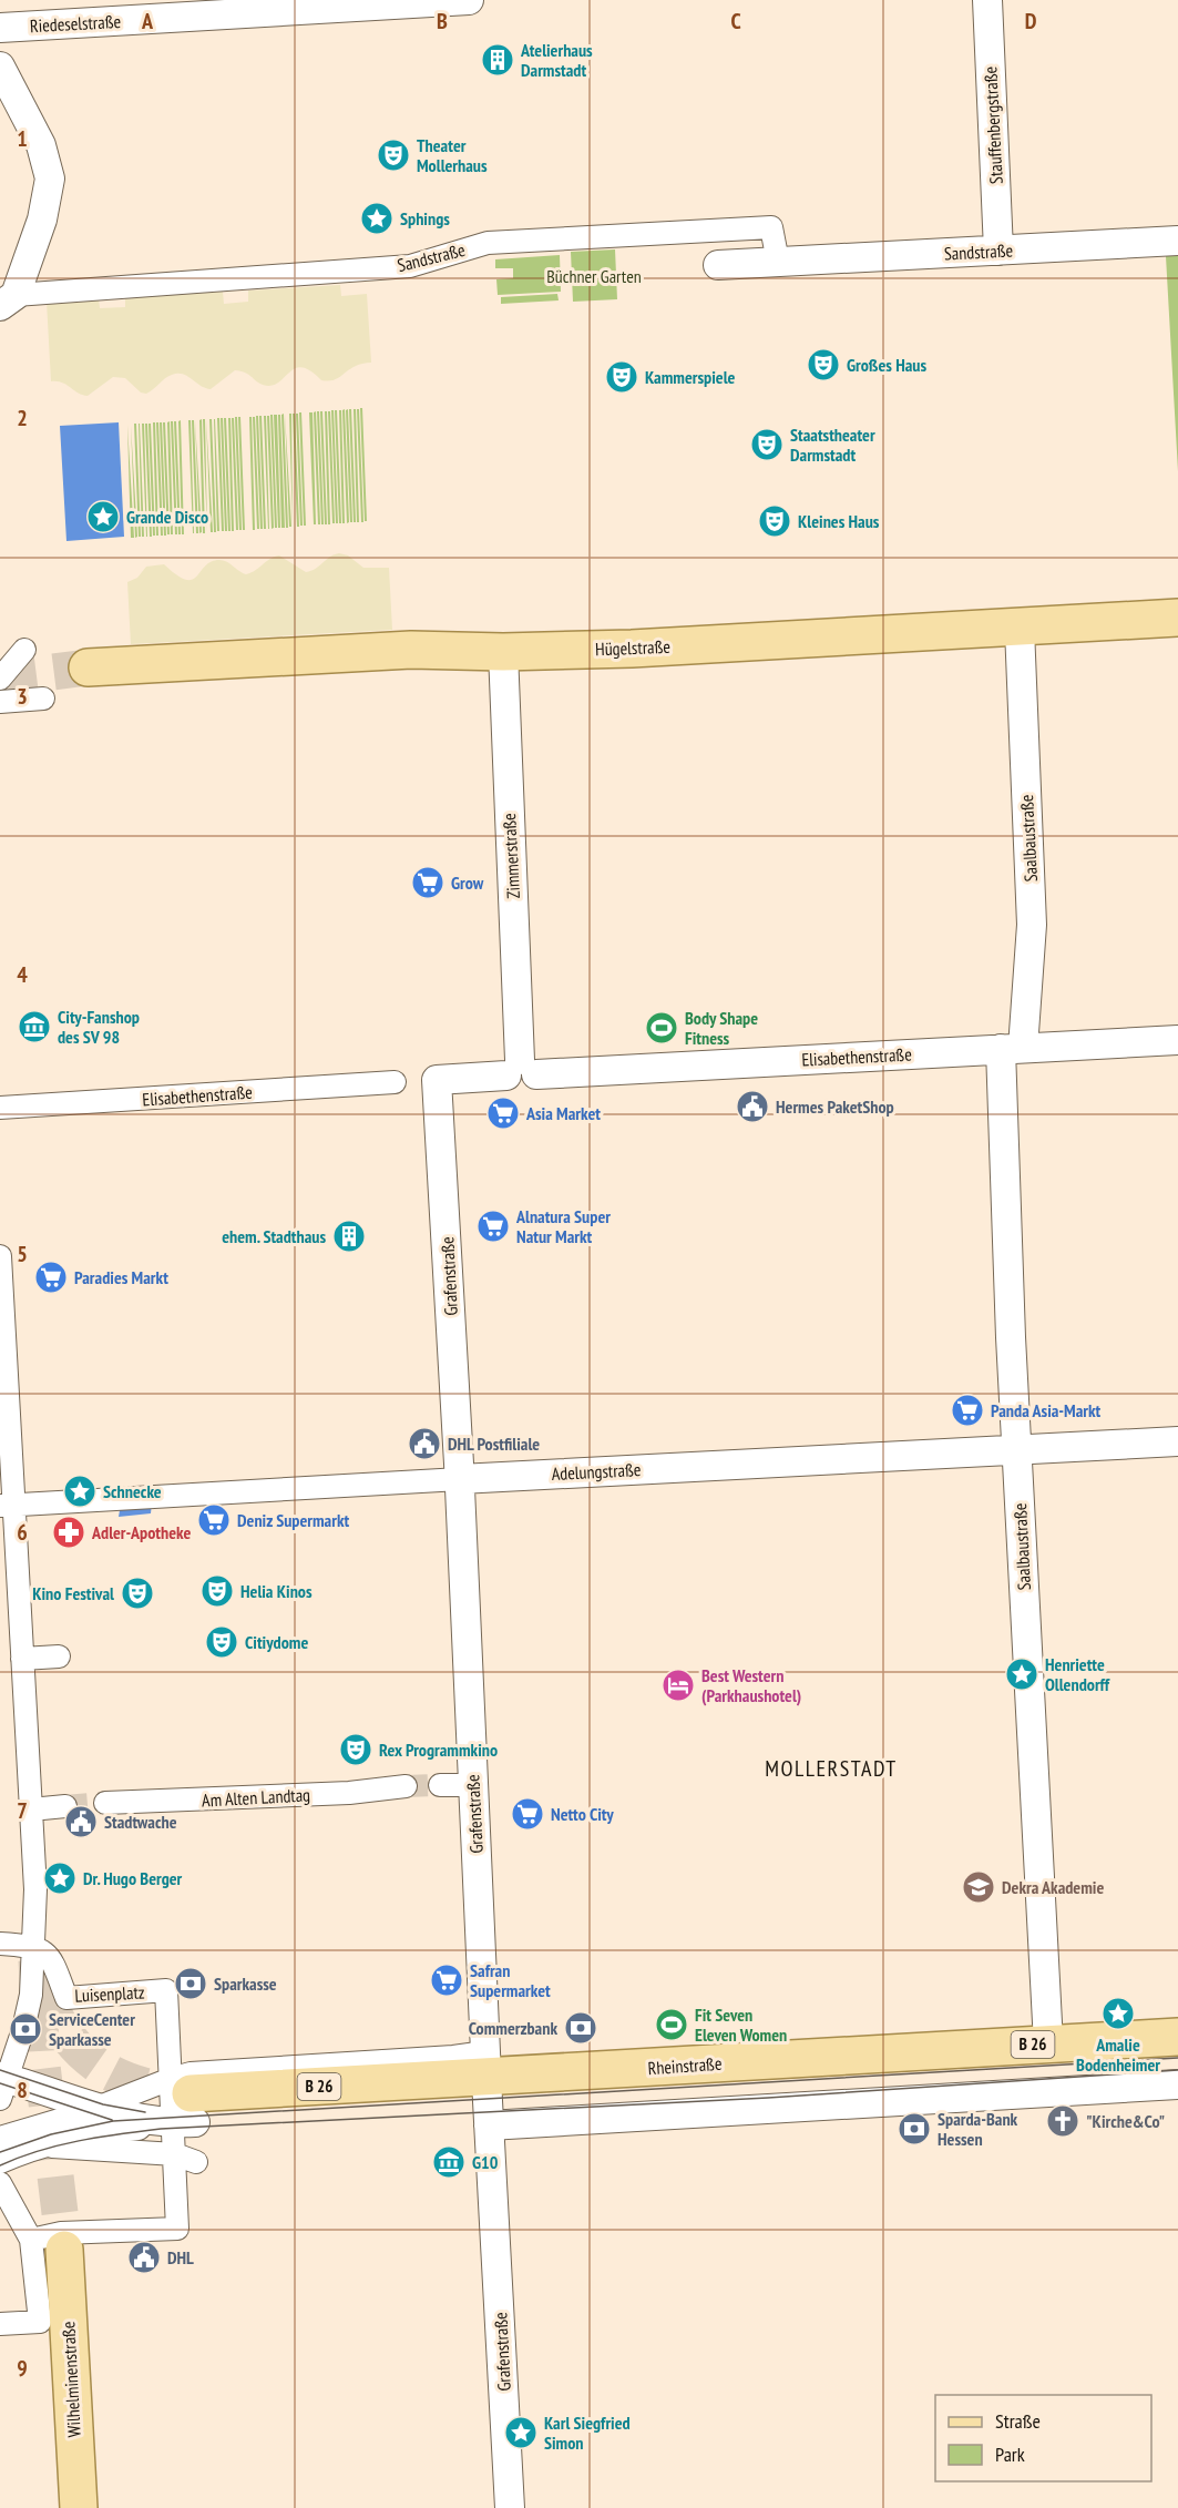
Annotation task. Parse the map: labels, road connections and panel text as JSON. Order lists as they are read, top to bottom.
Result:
{
  "streets": {
    "main road": [
      "Hügelstraße",
      "B 26",
      "Rheinstraße",
      "Wilhelminenstraße"
    ],
    "street": [
      "Riedeselstraße",
      "Stauffenbergstraße",
      "Sandstraße",
      "Saalbaustraße",
      "Zimmerstraße",
      "Elisabethenstraße",
      "Grafenstraße",
      "Adelungstraße",
      "Am Alten Landtag",
      "Luisenplatz"
    ]
  },
  "crossings": [
    ["Stauffenbergstraße", "Sandstraße"],
    ["Hügelstraße", "Saalbaustraße"],
    ["Hügelstraße", "Zimmerstraße"],
    ["Saalbaustraße", "Elisabethenstraße"],
    ["Saalbaustraße", "Adelungstraße"],
    ["Saalbaustraße", "Rheinstraße"],
    ["Zimmerstraße", "Elisabethenstraße"],
    ["Elisabethenstraße", "Grafenstraße"],
    ["Grafenstraße", "Adelungstraße"],
    ["Grafenstraße", "Rheinstraße"],
    ["Luisenplatz", "Rheinstraße"],
    ["Luisenplatz", "Wilhelminenstraße"]
  ],
  "districts": ["MOLLERSTADT"],
  "parks": ["Büchner Garten"],
  "places": {
    "building": ["Atelierhaus Darmstadt", "ehem. Stadthaus"],
    "theatre": [
      "Theater Mollerhaus",
      "Großes Haus",
      "Kammerspiele",
      "Staatstheater Darmstadt",
      "Kleines Haus",
      "Helia Kinos",
      "Kino Festival",
      "Citiydome",
      "Rex Programmkino"
    ],
    "place": [
      "Sphings",
      "Grande Disco",
      "Schnecke",
      "Henriette Ollendorff",
      "Dr. Hugo Berger",
      "Amalie Bodenheimer",
      "Karl Siegfried Simon"
    ],
    "supermarket": [
      "Grow",
      "Asia Market",
      "Alnatura Super Natur Markt",
      "Paradies Markt",
      "Panda Asia-Markt",
      "Deniz Supermarkt",
      "Netto City",
      "Safran Supermarket"
    ],
    "museum": ["City-Fanshop des SV 98", "G10"],
    "sports": ["Body Shape Fitness", "Fit Seven Eleven Women"],
    "public building": [
      "Hermes PaketShop",
      "DHL Postfiliale",
      "Stadtwache",
      "DHL"
    ],
    "pharmacy": ["Adler-Apotheke"],
    "hotel": ["Best Western (Parkhaushotel)"],
    "school or university": ["Dekra Akademie"],
    "bank": [
      "Sparkasse",
      "Commerzbank",
      "ServiceCenter Sparkasse",
      "Sparda-Bank Hessen"
    ],
    "church": ["\"Kirche&Co\""]
  },
  "legend": ["Straße", "Park"],
  "grid": {
    "columns": [
      "A",
      "B",
      "C",
      "D"
    ],
    "rows": [
      "1",
      "2",
      "3",
      "4",
      "5",
      "6",
      "7",
      "8",
      "9"
    ]
  }
}
